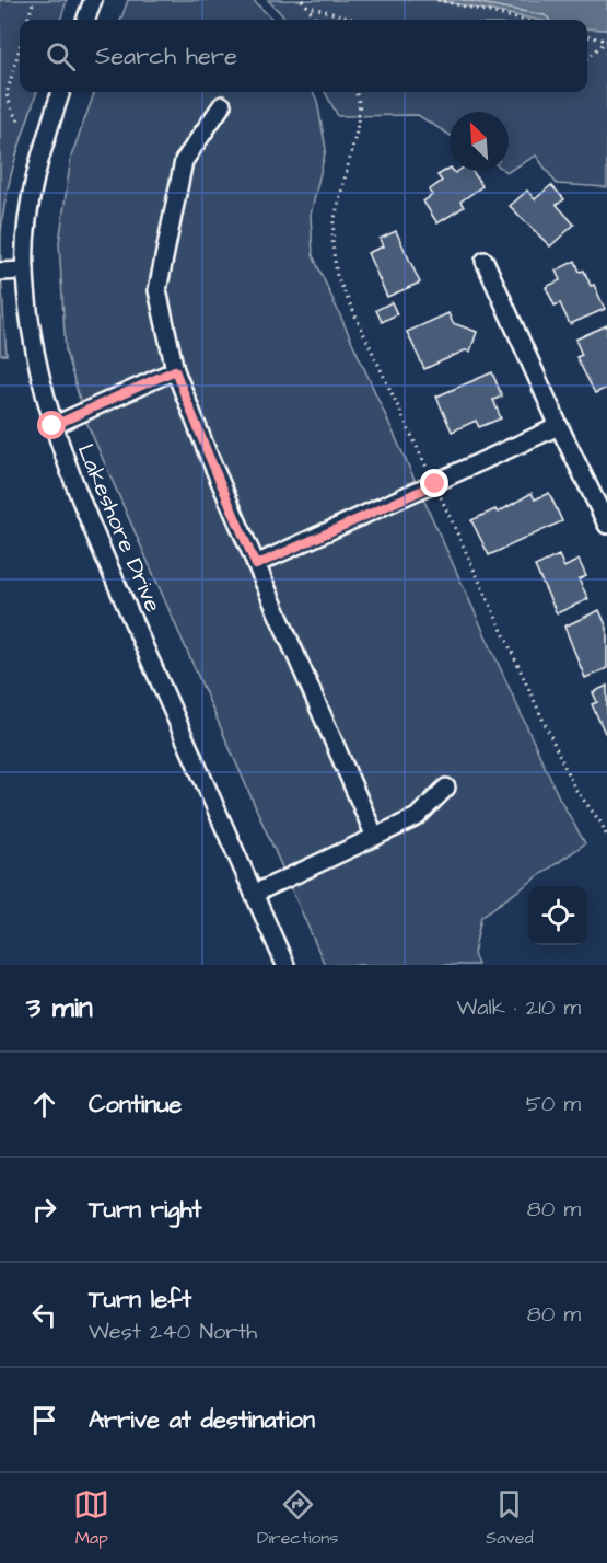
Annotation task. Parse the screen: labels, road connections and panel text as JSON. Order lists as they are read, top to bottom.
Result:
{
  "streets": {
    "street": ["Lakeshore Drive"]
  },
  "north": "top left",
  "page": {
    "search": "Search here",
    "heading": ["3 min", "Walk · 210 m"],
    "list": [
      ["Continue", "50 m"],
      ["Turn right", "80 m"],
      ["Turn left", "West 240 North", "80 m"],
      "Arrive at destination"
    ],
    "nav": ["Map", "Directions", "Saved"]
  }
}
